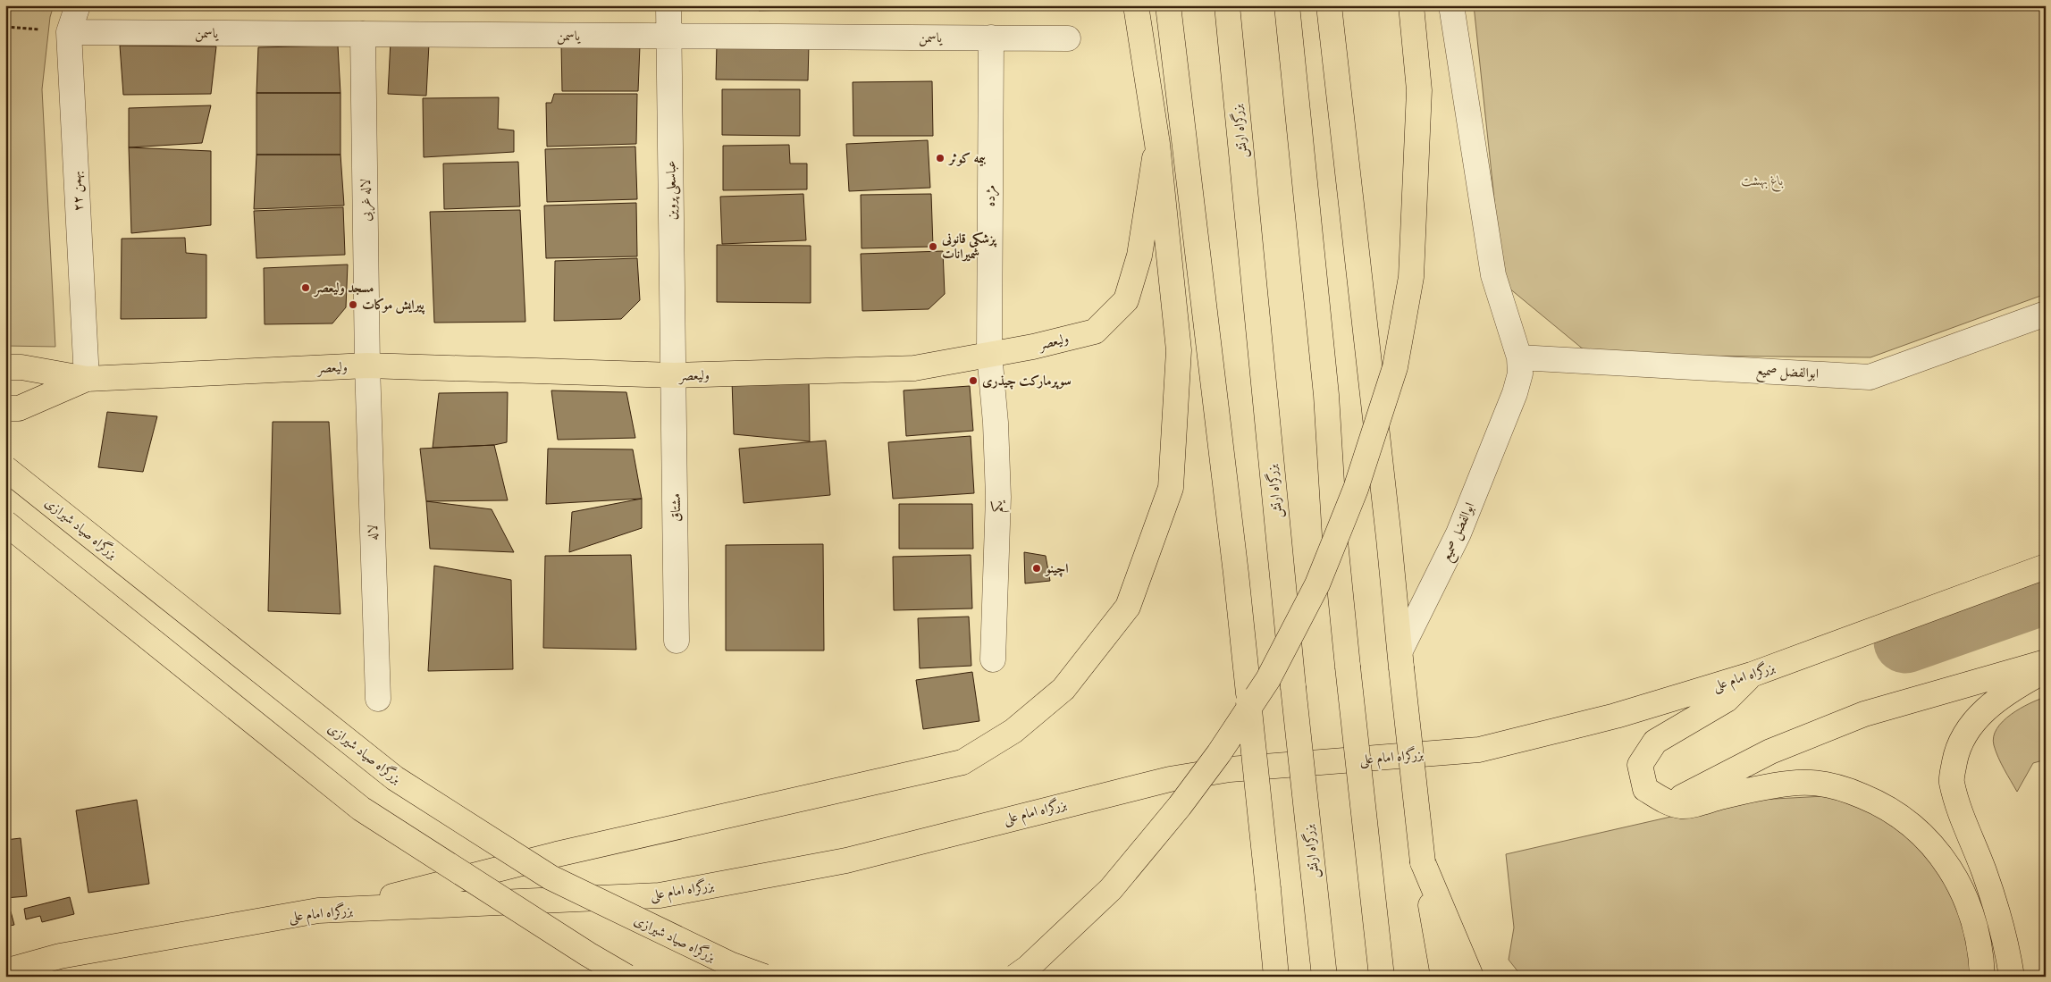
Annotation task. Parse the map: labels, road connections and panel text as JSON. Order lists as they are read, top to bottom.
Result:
{
  "streets": {
    "main road": [
      "بزرگراه ارتش",
      "ولیعصر",
      "بزرگراه صیاد شیرازی",
      "بزرگراه امام علی"
    ],
    "street": [
      "یاسمن",
      "عباسعلی پروین",
      "۲۲ بهمن",
      "مژده",
      "لاله غربی",
      "ابوالفضل صمیع",
      "یکم",
      "مشتاق",
      "لاله"
    ]
  },
  "crossings": [
    ["یاسمن", "عباسعلی پروین"],
    ["یاسمن", "۲۲ بهمن"],
    ["یاسمن", "مژده"],
    ["یاسمن", "لاله غربی"],
    ["عباسعلی پروین", "ولیعصر"],
    ["عباسعلی پروین", "مشتاق"],
    ["۲۲ بهمن", "ولیعصر"],
    ["مژده", "ولیعصر"],
    ["مژده", "یکم"],
    ["لاله غربی", "ولیعصر"],
    ["لاله غربی", "لاله"],
    ["ولیعصر", "یکم"],
    ["ولیعصر", "مشتاق"],
    ["ولیعصر", "لاله"]
  ],
  "parks": ["باغ بهشت"],
  "places": [
    "بیمه کوثر",
    "پزشکی قانونی شمیرانات",
    "مسجد ولیعصر",
    "پیرایش موکات",
    "سوپرمارکت چیذری",
    "اچینو"
  ]
}
